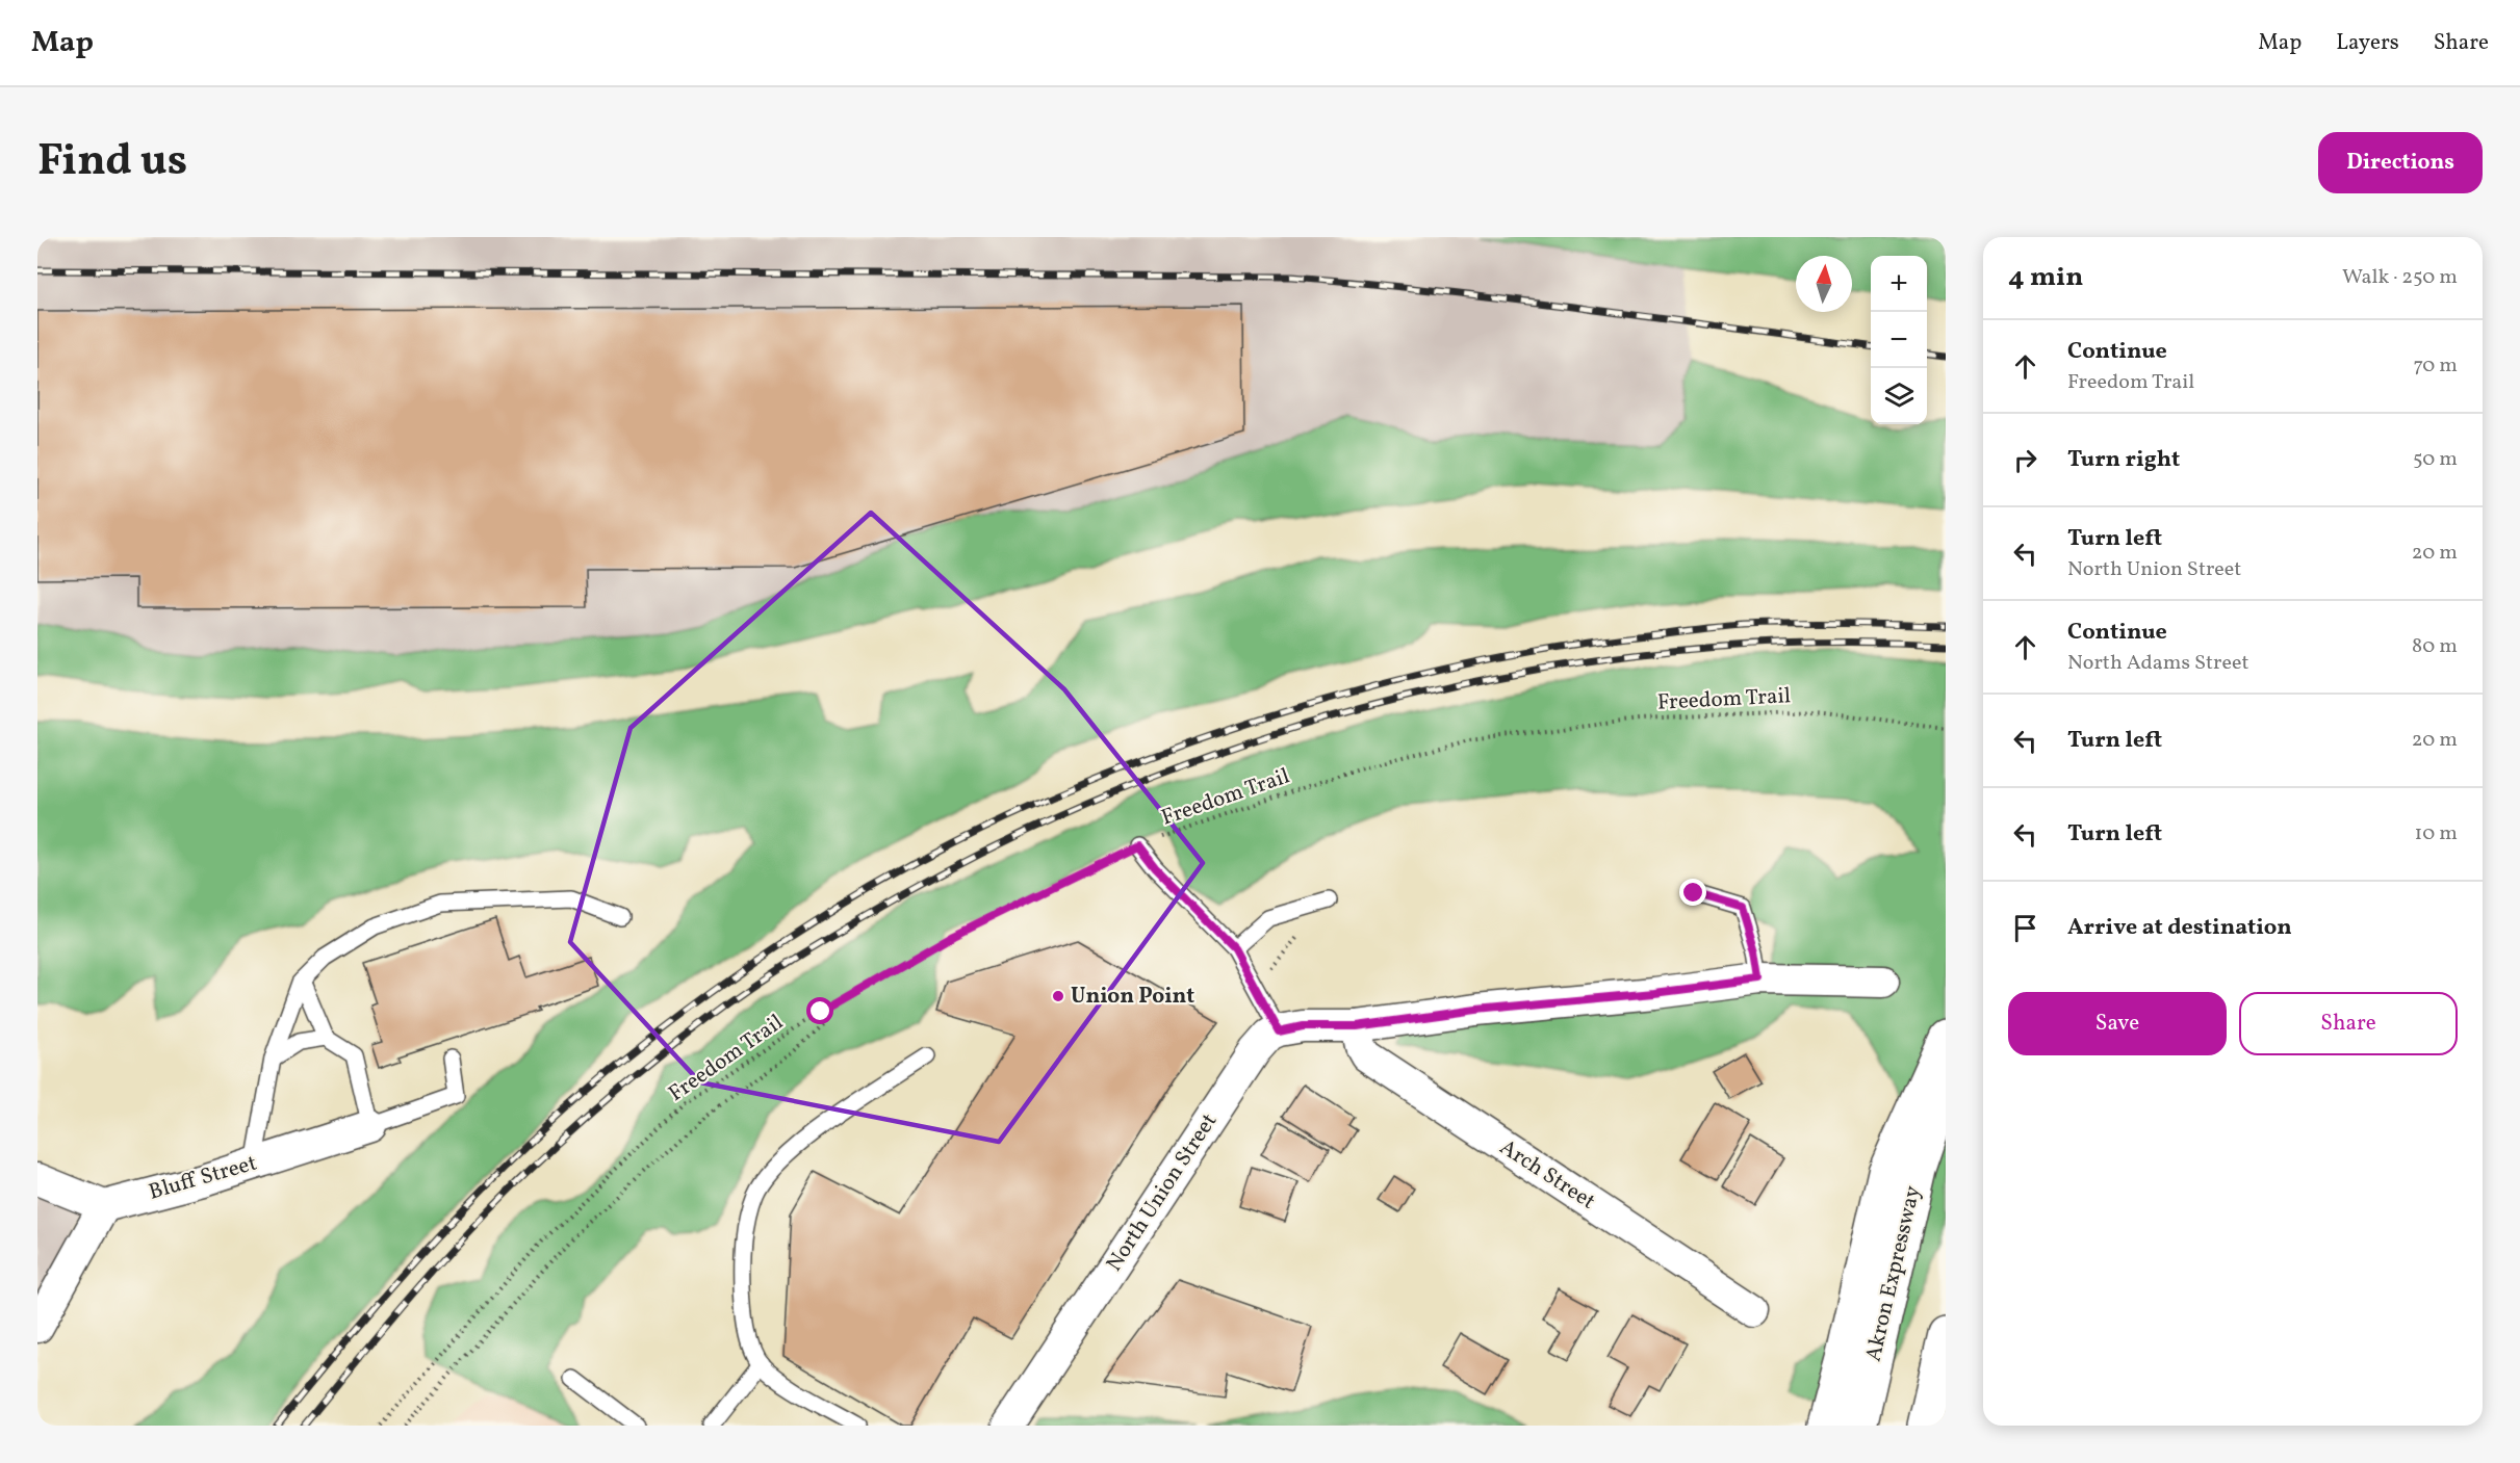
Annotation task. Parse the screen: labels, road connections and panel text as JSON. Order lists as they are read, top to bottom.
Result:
{
  "streets": {
    "highway": ["Akron Expressway"],
    "street": ["Arch Street", "Bluff Street", "North Union Street"],
    "path": ["Freedom Trail"]
  },
  "crossings": [
    ["Arch Street", "North Union Street"]
  ],
  "places": ["Union Point"],
  "north": "top",
  "page": {
    "header": "Map",
    "nav": ["Map", "Layers", "Share"],
    "title": "Find us",
    "buttons": [
      "Directions",
      ["Save", "Share"]
    ],
    "heading": ["4 min", "Walk · 250 m"],
    "map_buttons": ["+", "−"],
    "list": [
      ["Continue", "Freedom Trail", "70 m"],
      ["Turn right", "50 m"],
      ["Turn left", "North Union Street", "20 m"],
      ["Continue", "North Adams Street", "80 m"],
      ["Turn left", "20 m"],
      ["Turn left", "10 m"],
      "Arrive at destination"
    ]
  }
}
